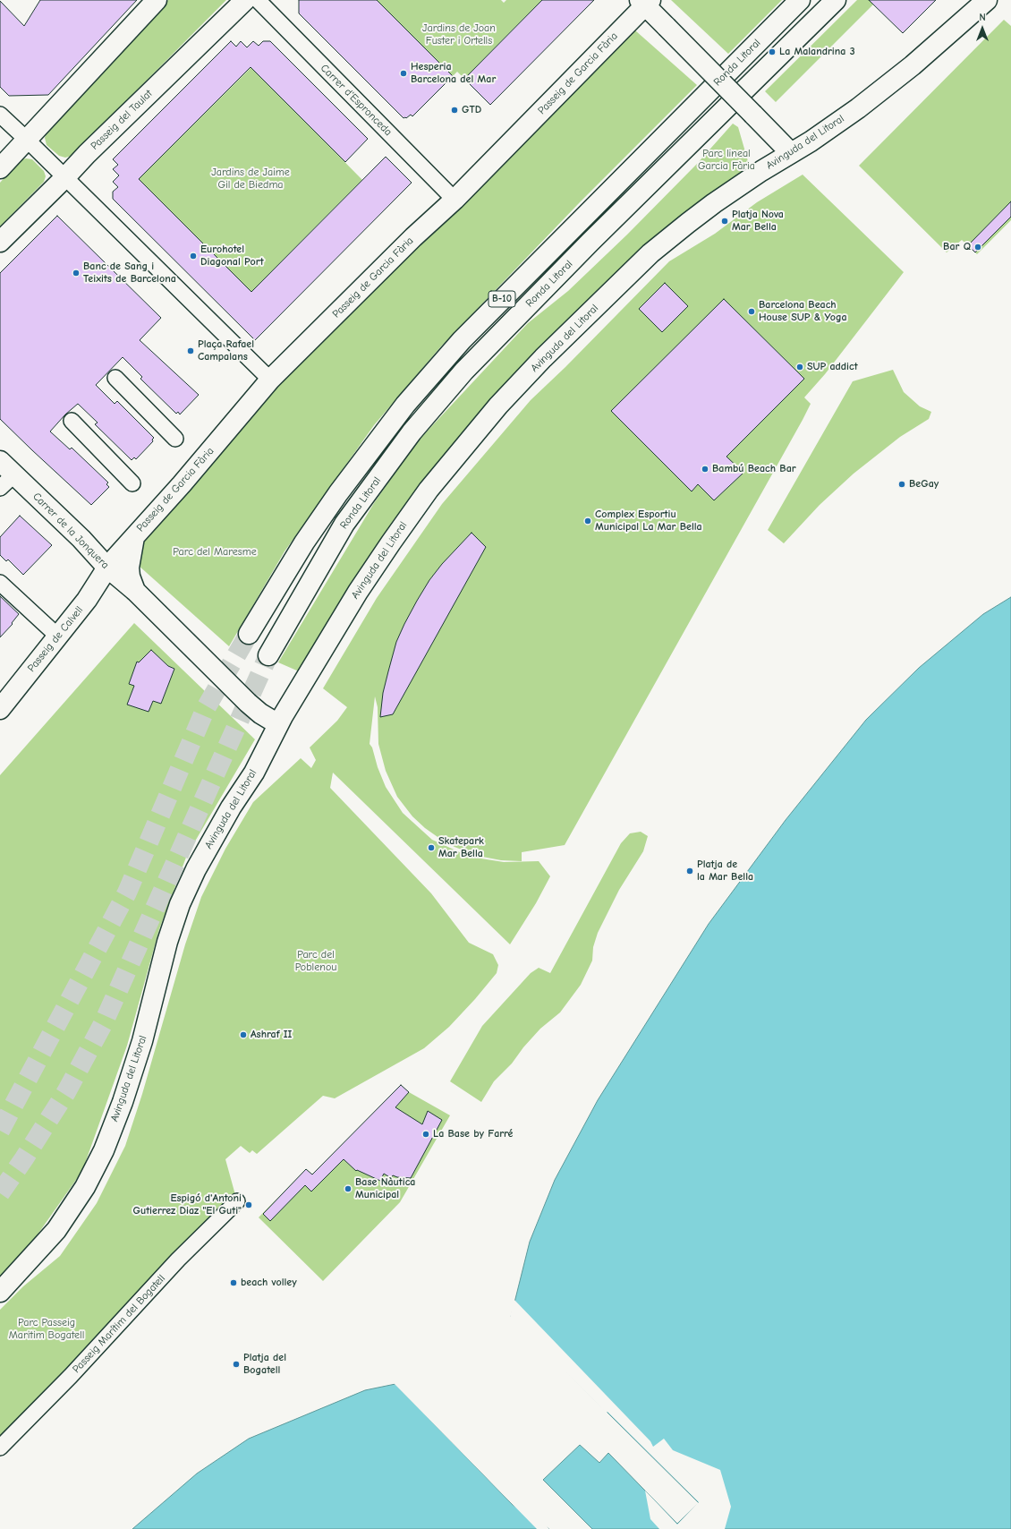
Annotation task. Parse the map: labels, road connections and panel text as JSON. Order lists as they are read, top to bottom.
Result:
{
  "streets": {
    "main road": [
      "Ronda Litoral",
      "Passeig de Garcia Fària",
      "Passeig del Taulat",
      "Avinguda del Litoral",
      "B-10",
      "Carrer de la Jonquera",
      "Passeig de Calvell"
    ],
    "street": ["Carrer d'Espronceda", "Passeig Marítim del Bogatell"]
  },
  "crossings": [
    ["Passeig de Garcia Fària", "Carrer d'Espronceda"],
    ["Passeig de Garcia Fària", "Carrer de la Jonquera"],
    ["Passeig de Garcia Fària", "Passeig de Calvell"],
    ["Avinguda del Litoral", "Carrer de la Jonquera"],
    ["Carrer de la Jonquera", "Passeig de Calvell"]
  ],
  "parks": [
    "Jardins de Joan Fuster i Ortells",
    "Parc lineal Garcia Fària",
    "Jardins de Jaime Gil de Biedma",
    "Parc del Maresme",
    "Parc del Poblenou",
    "Parc Passeig Maritim Bogatell"
  ],
  "places": [
    "La Malandrina 3",
    "Hesperia Barcelona del Mar",
    "GTD",
    "Platja Nova Mar Bella",
    "Bar Q",
    "Eurohotel Diagonal Port",
    "Banc de Sang i Teixits de Barcelona",
    "Barcelona Beach House SUP & Yoga",
    "Plaça Rafael Campalans",
    "SUP addict",
    "Bambú Beach Bar",
    "BeGay",
    "Complex Esportiu Municipal La Mar Bella",
    "Skatepark Mar Bella",
    "Platja de la Mar Bella",
    "Ashraf II",
    "La Base by Farré",
    "Base Nàutica Municipal",
    "Espigó d'Antoni Gutierrez Diaz \"El Guti\"",
    "beach volley",
    "Platja del Bogatell"
  ],
  "north": "top"
}
